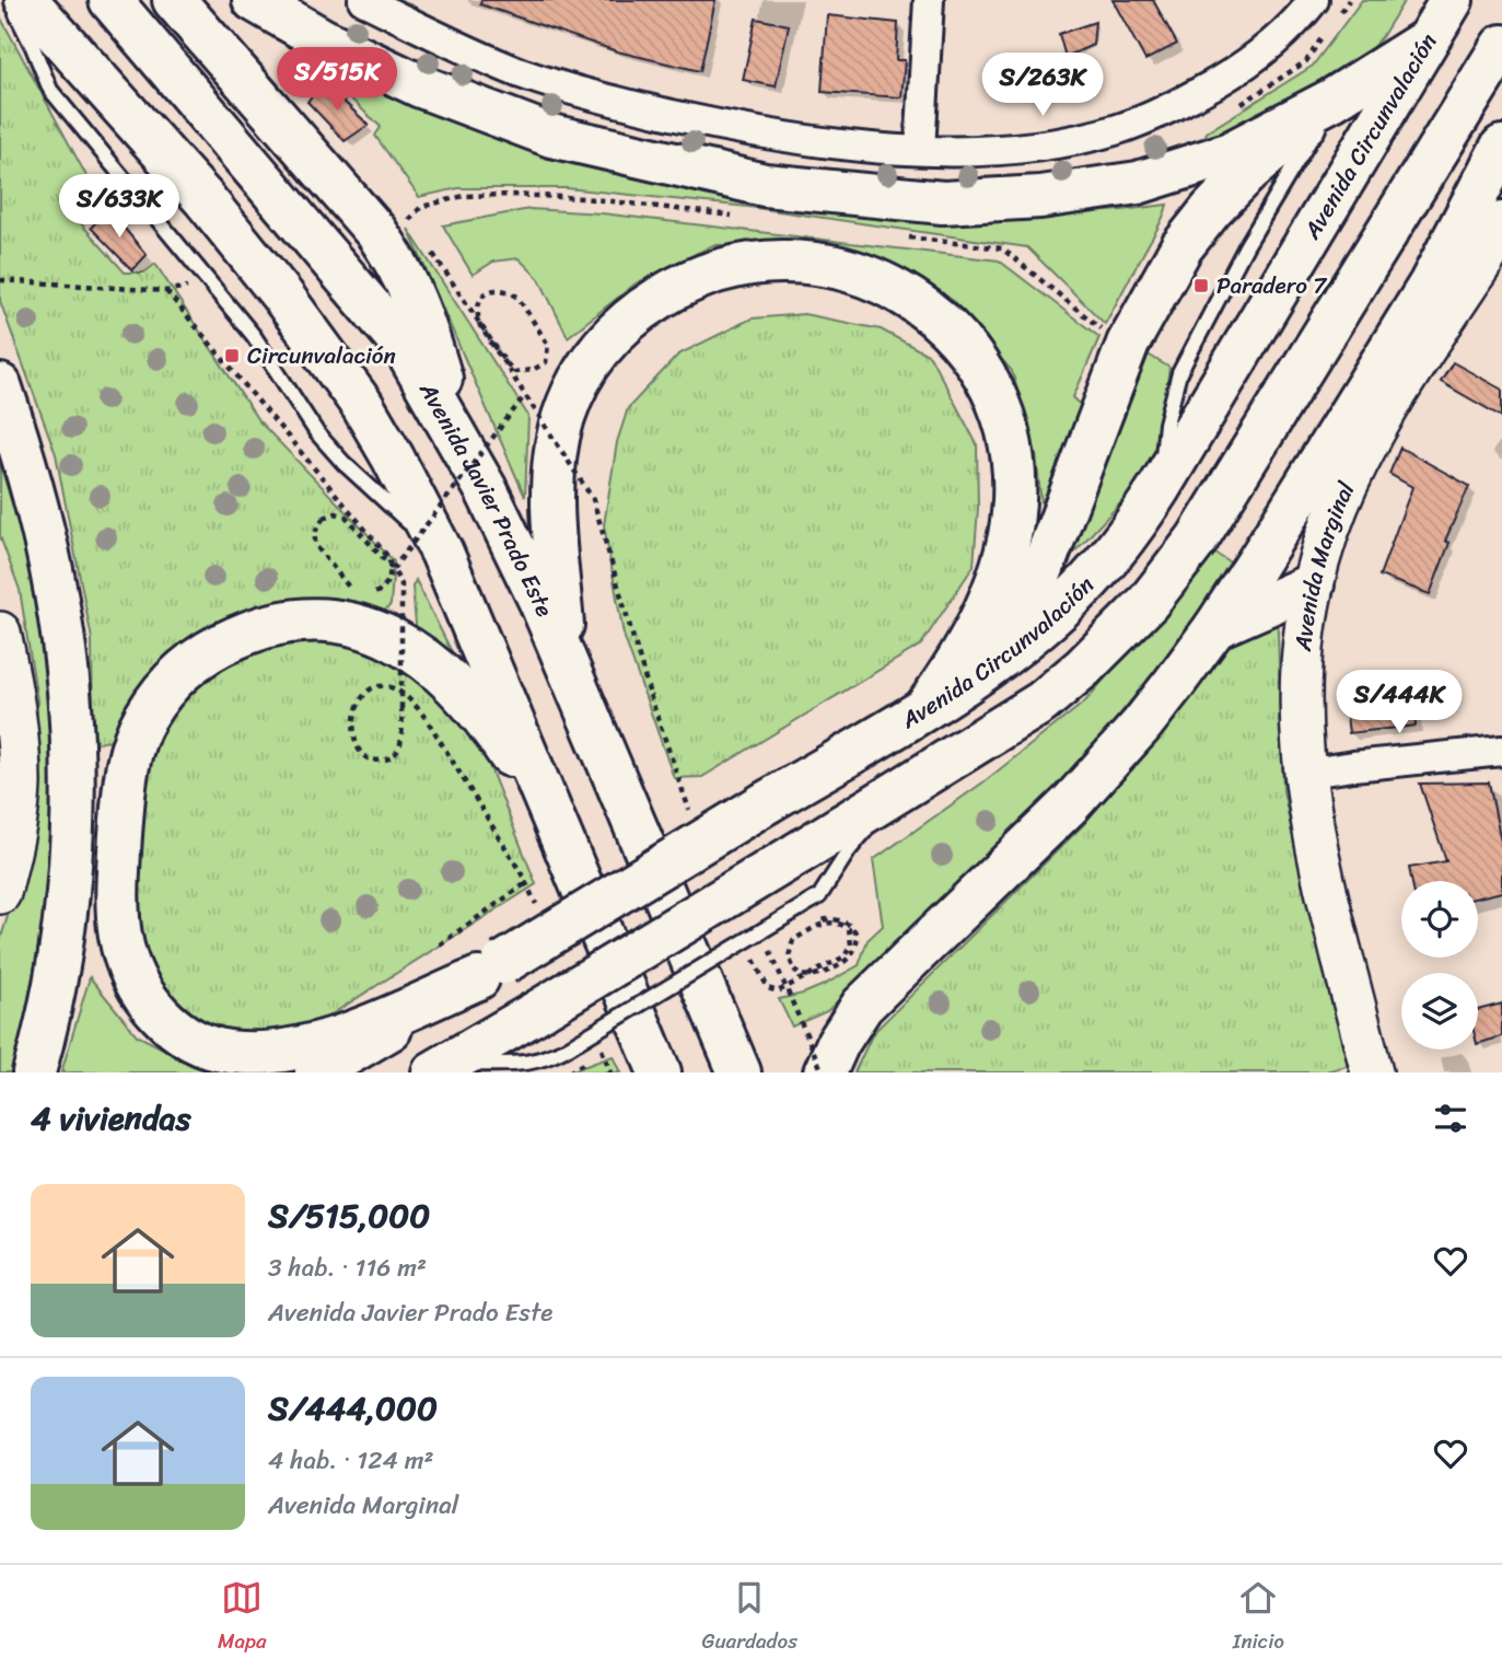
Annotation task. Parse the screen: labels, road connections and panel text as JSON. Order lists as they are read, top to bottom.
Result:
{
  "streets": {
    "main road": ["Avenida Circunvalación", "Avenida Javier Prado Este", "Avenida Marginal"]
  },
  "places": {
    "transit": ["Paradero 7", "Circunvalación"]
  },
  "page": {
    "price": [
      "S/515K",
      "S/263K",
      "S/633K",
      "S/444K"
    ],
    "heading": "4 viviendas",
    "list": [
      {
        "name": "S/515,000",
        "note": "3 hab. · 116 m² · Avenida Javier Prado Este"
      },
      {
        "name": "S/444,000",
        "note": "4 hab. · 124 m² · Avenida Marginal"
      }
    ],
    "tabs": ["Mapa", "Guardados", "Inicio"]
  }
}
